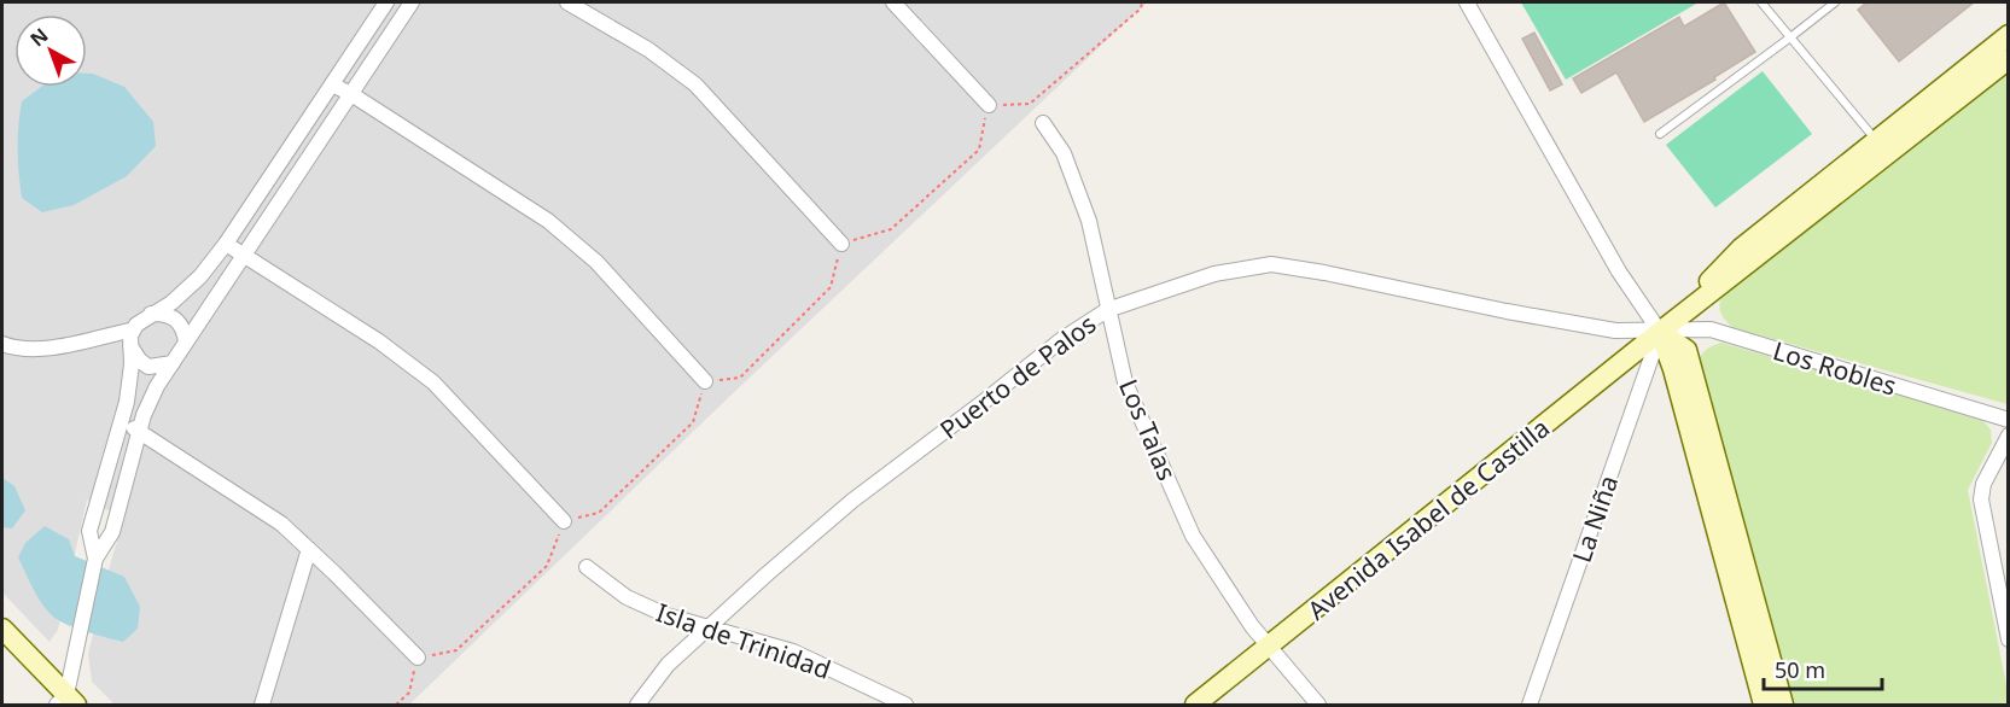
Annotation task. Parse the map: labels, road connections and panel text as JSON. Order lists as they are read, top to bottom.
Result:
{
  "streets": {
    "street": [
      "Los Robles",
      "Puerto de Palos",
      "Los Talas",
      "Avenida Isabel de Castilla",
      "La Niña",
      "Isla de Trinidad"
    ]
  },
  "crossings": [
    ["Los Robles", "Puerto de Palos"],
    ["Los Robles", "Avenida Isabel de Castilla"],
    ["Los Robles", "La Niña"],
    ["Puerto de Palos", "Los Talas"],
    ["Puerto de Palos", "Avenida Isabel de Castilla"],
    ["Puerto de Palos", "La Niña"],
    ["Puerto de Palos", "Isla de Trinidad"],
    ["Los Talas", "Avenida Isabel de Castilla"],
    ["Avenida Isabel de Castilla", "La Niña"]
  ],
  "scale_bar": "50 m",
  "north": "top left"
}
